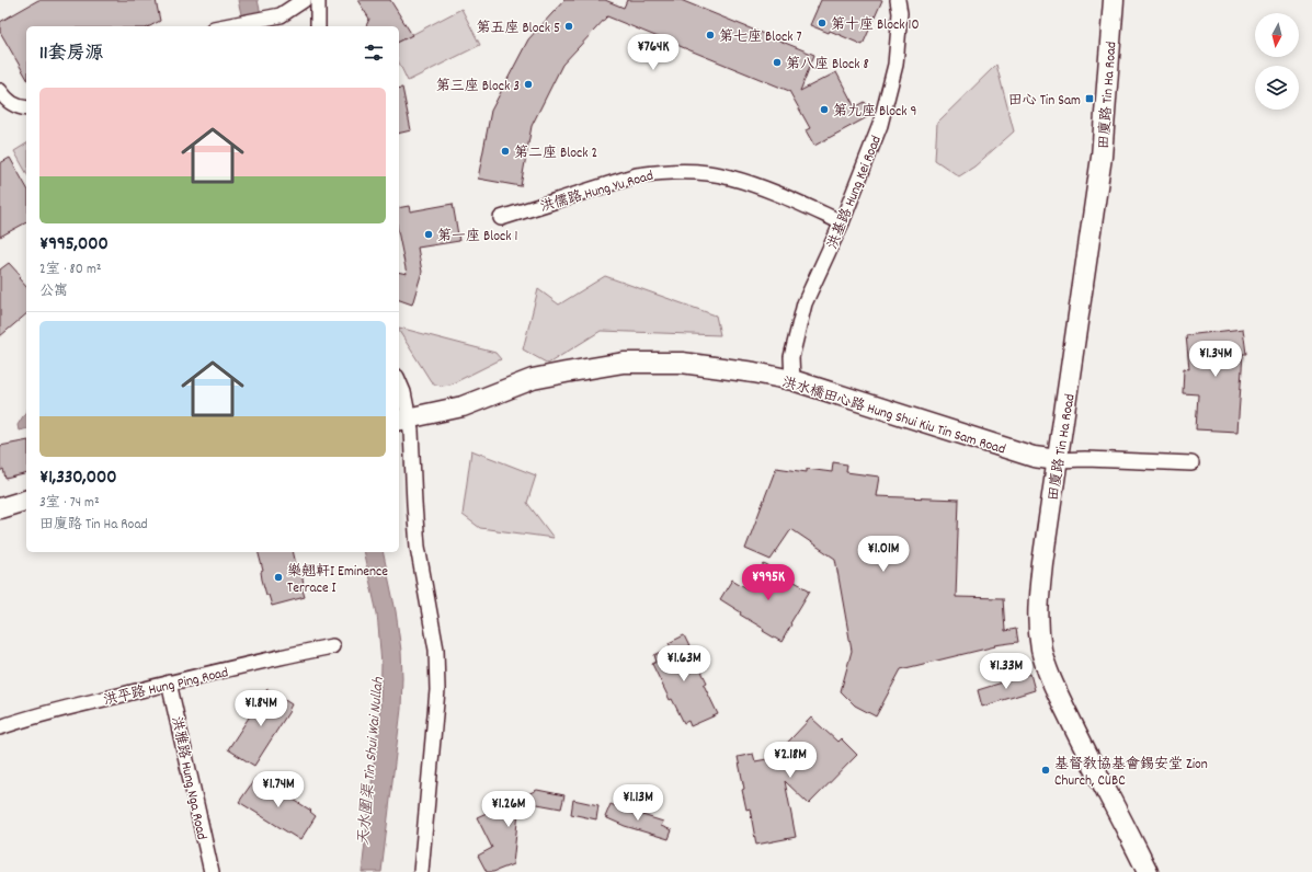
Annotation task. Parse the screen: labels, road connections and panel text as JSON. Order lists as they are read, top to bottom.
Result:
{
  "streets": {
    "street": [
      "田廈路 Tin Ha Road",
      "洪儒路 Hung Yu Road",
      "洪基路 Hung Kei Road",
      "洪水橋田心路 Hung Shui Kiu Tin Sam Road",
      "洪平路 Hung Ping Road",
      "洪雅路 Hung Nga Road"
    ]
  },
  "crossings": [
    ["田廈路 Tin Ha Road", "洪水橋田心路 Hung Shui Kiu Tin Sam Road"],
    ["洪儒路 Hung Yu Road", "洪基路 Hung Kei Road"],
    ["洪基路 Hung Kei Road", "洪水橋田心路 Hung Shui Kiu Tin Sam Road"],
    ["洪平路 Hung Ping Road", "洪雅路 Hung Nga Road"]
  ],
  "water": ["天水圍渠 Tin Shui Wai Nullah"],
  "places": {
    "other": [
      "第十座 Block 10",
      "第五座 Block 5",
      "第七座 Block 7",
      "第八座 Block 8",
      "第三座 Block 3",
      "第九座 Block 9",
      "第二座 Block 2",
      "第一座 Block 1",
      "樂翹軒I Eminence Terrace I",
      "基督教協基會錫安堂 Zion Church, CUBC"
    ],
    "transit": ["田心 Tin Sam"]
  },
  "north": "bottom",
  "page": {
    "heading": "11套房源",
    "price": [
      "¥764K",
      "¥1.34M",
      "¥1.01M",
      "¥995K",
      "¥1.63M",
      "¥1.33M",
      "¥1.84M",
      "¥2.18M",
      "¥1.74M",
      "¥1.13M",
      "¥1.26M"
    ],
    "list": [
      {
        "name": "¥995,000",
        "note": "2室 · 80 m² · 公寓"
      },
      {
        "name": "¥1,330,000",
        "note": "3室 · 74 m² · 田廈路 Tin Ha Road"
      }
    ]
  }
}
